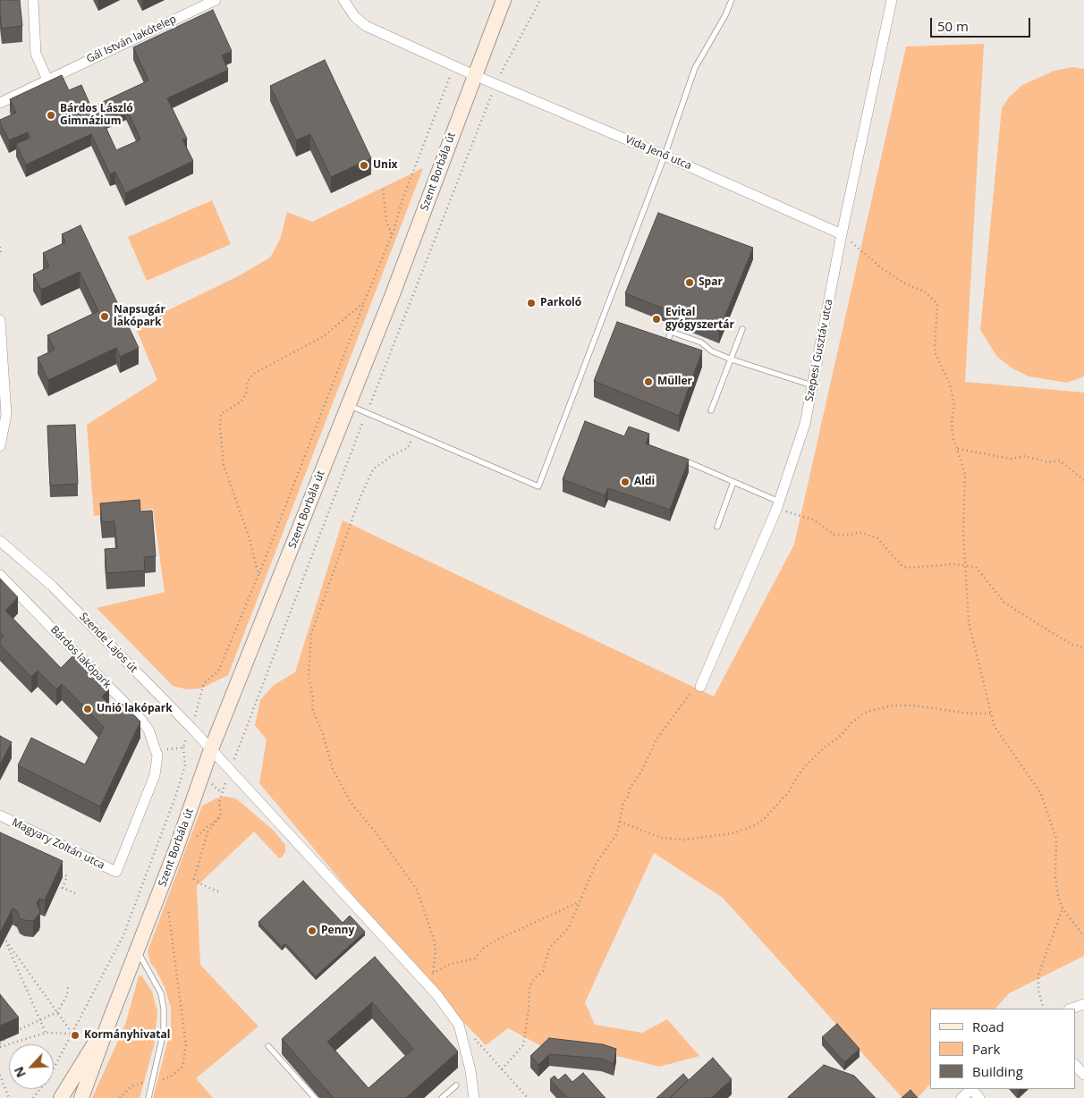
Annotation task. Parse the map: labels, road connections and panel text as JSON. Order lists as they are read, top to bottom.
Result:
{
  "streets": {
    "street": [
      "Gál István lakótelep",
      "Vida Jenő utca",
      "Szent Borbála út",
      "Szepesi Gusztáv utca",
      "Szende Lajos út",
      "Bárdos lakópark",
      "Magyary Zoltán utca"
    ]
  },
  "crossings": [
    ["Vida Jenő utca", "Szent Borbála út"],
    ["Vida Jenő utca", "Szepesi Gusztáv utca"],
    ["Szent Borbála út", "Szende Lajos út"],
    ["Bárdos lakópark", "Magyary Zoltán utca"]
  ],
  "places": [
    "Bárdos László Gimnázium",
    "Unix",
    "Spar",
    "Parkoló",
    "Napsugár lakópark",
    "Evital gyógyszertár",
    "Müller",
    "Aldi",
    "Unió lakópark",
    "Penny",
    "Kormányhivatal"
  ],
  "legend": ["Road", "Park", "Building"],
  "scale_bar": "50 m",
  "north": "bottom left"
}
